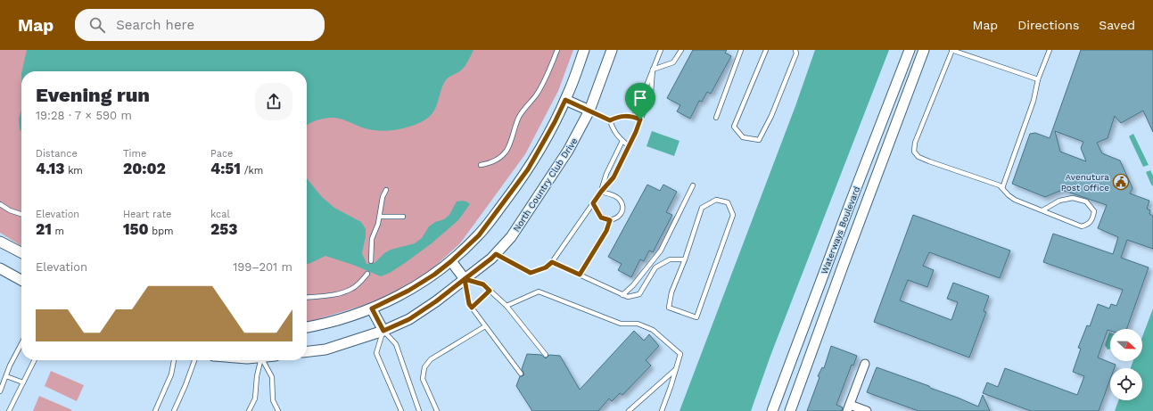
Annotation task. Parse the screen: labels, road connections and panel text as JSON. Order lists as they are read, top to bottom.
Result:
{
  "streets": {
    "street": ["North Country Club Drive", "Waterways Boulevard"]
  },
  "places": {
    "public building": ["Avenutura Post Office"]
  },
  "north": "right",
  "page": {
    "header": "Map",
    "search": "Search here",
    "nav": ["Map", "Directions", "Saved"],
    "heading": ["Evening run", "19:28 · 7 × 590 m"],
    "stats": [
      ["Distance", "4.13 km"],
      ["Time", "20:02"],
      ["Pace", "4:51 /km"],
      ["Elevation", "21 m"],
      ["Heart rate", "150 bpm"],
      ["kcal", "253"]
    ],
    "chart": ["Elevation", "199–201 m"]
  }
}
